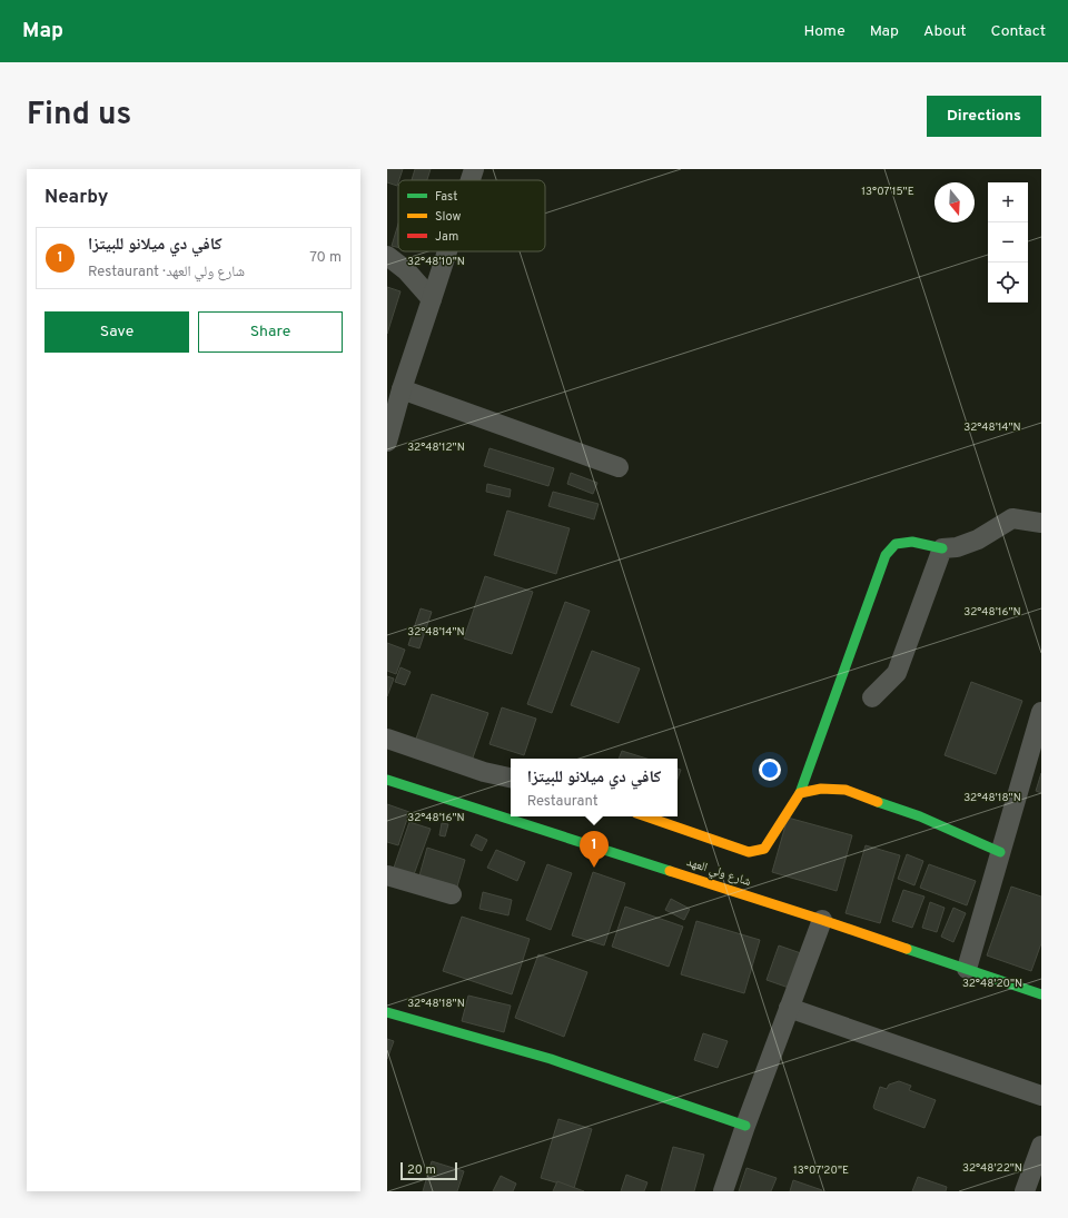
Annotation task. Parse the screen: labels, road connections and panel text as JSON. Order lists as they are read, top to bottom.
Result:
{
  "streets": {
    "street": ["شارع ولي العهد"]
  },
  "legend": ["Fast", "Slow", "Jam"],
  "scale_bar": "20 m",
  "north": "bottom",
  "page": {
    "header": "Map",
    "nav": [
      "Home",
      "Map",
      "About",
      "Contact"
    ],
    "title": "Find us",
    "buttons": [
      "Directions",
      ["Save", "Share"]
    ],
    "heading": "Nearby",
    "map_buttons": ["+", "−"],
    "list": [
      {
        "mark": "1",
        "name": "كافي دي ميلانو للبيتزا",
        "note": "Restaurant · شارع ولي العهد",
        "value": "70 m"
      }
    ],
    "popup": ["كافي دي ميلانو للبيتزا", "Restaurant"],
    "pins": "1",
    "scale": "20 m"
  },
  "coordinates": [
    "13°07'15\"E",
    "32°48'10\"N",
    "32°48'14\"N",
    "32°48'12\"N",
    "32°48'16\"N",
    "32°48'18\"N",
    "32°48'20\"N",
    "32°48'22\"N",
    "13°07'20\"E"
  ]
}
